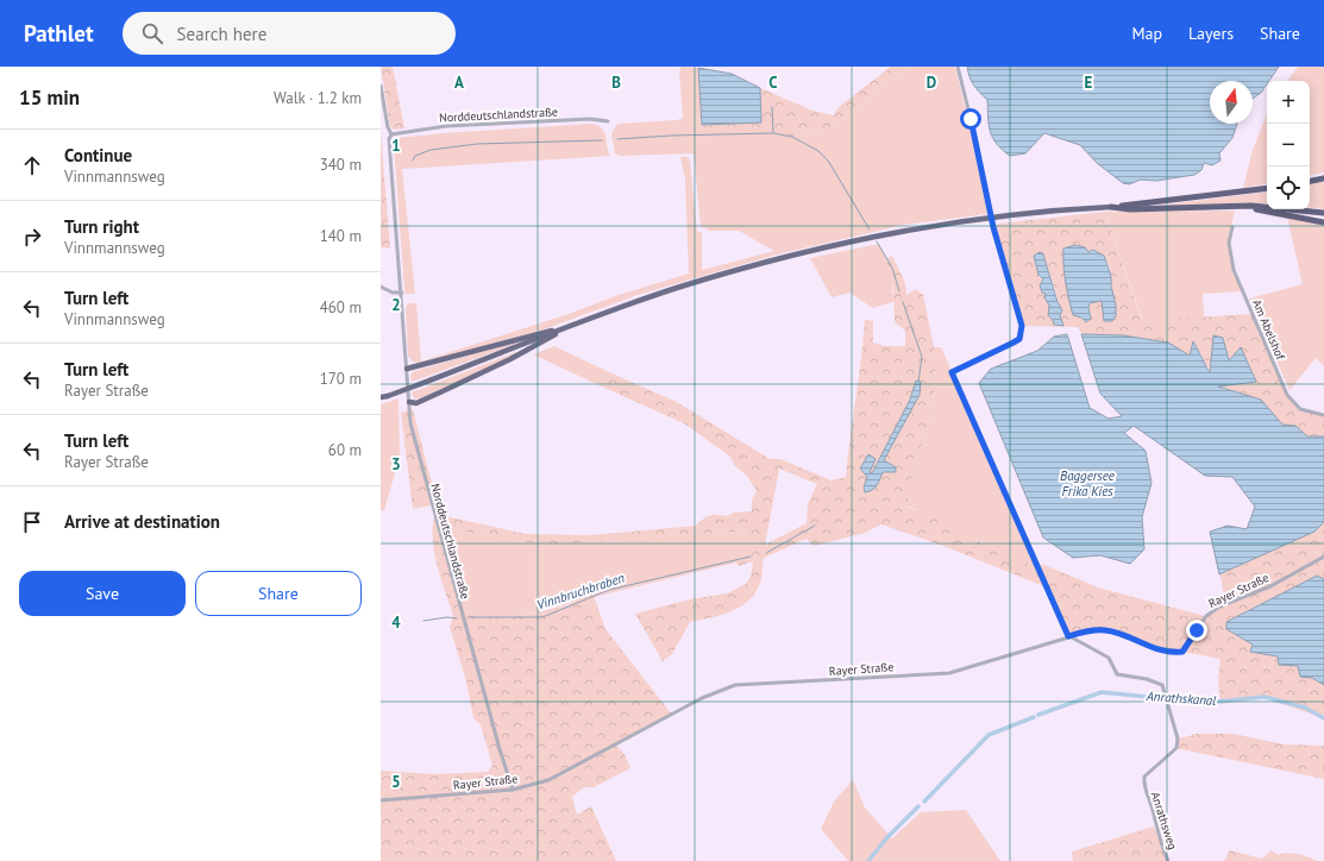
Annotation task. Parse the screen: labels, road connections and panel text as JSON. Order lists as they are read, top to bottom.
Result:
{
  "streets": {
    "street": [
      "Norddeutschlandstraße",
      "Am Abelshof",
      "Rayer Straße",
      "Anrathsweg"
    ]
  },
  "crossings": [
    ["Norddeutschlandstraße", "Rayer Straße"],
    ["Rayer Straße", "Anrathsweg"]
  ],
  "water": ["Baggersee Frika Kies", "Vinnbruchbraben", "Anrathskanal"],
  "north": "top",
  "page": {
    "header": "Pathlet",
    "search": "Search here",
    "nav": ["Map", "Layers", "Share"],
    "heading": ["15 min", "Walk · 1.2 km"],
    "map_buttons": ["+", "−"],
    "list": [
      ["Continue", "Vinnmannsweg", "340 m"],
      ["Turn right", "Vinnmannsweg", "140 m"],
      ["Turn left", "Vinnmannsweg", "460 m"],
      ["Turn left", "Rayer Straße", "170 m"],
      ["Turn left", "Rayer Straße", "60 m"],
      "Arrive at destination"
    ],
    "buttons": ["Save", "Share"]
  },
  "grid": {
    "columns": [
      "A",
      "B",
      "C",
      "D",
      "E"
    ],
    "rows": [
      "1",
      "2",
      "3",
      "4",
      "5"
    ]
  }
}
